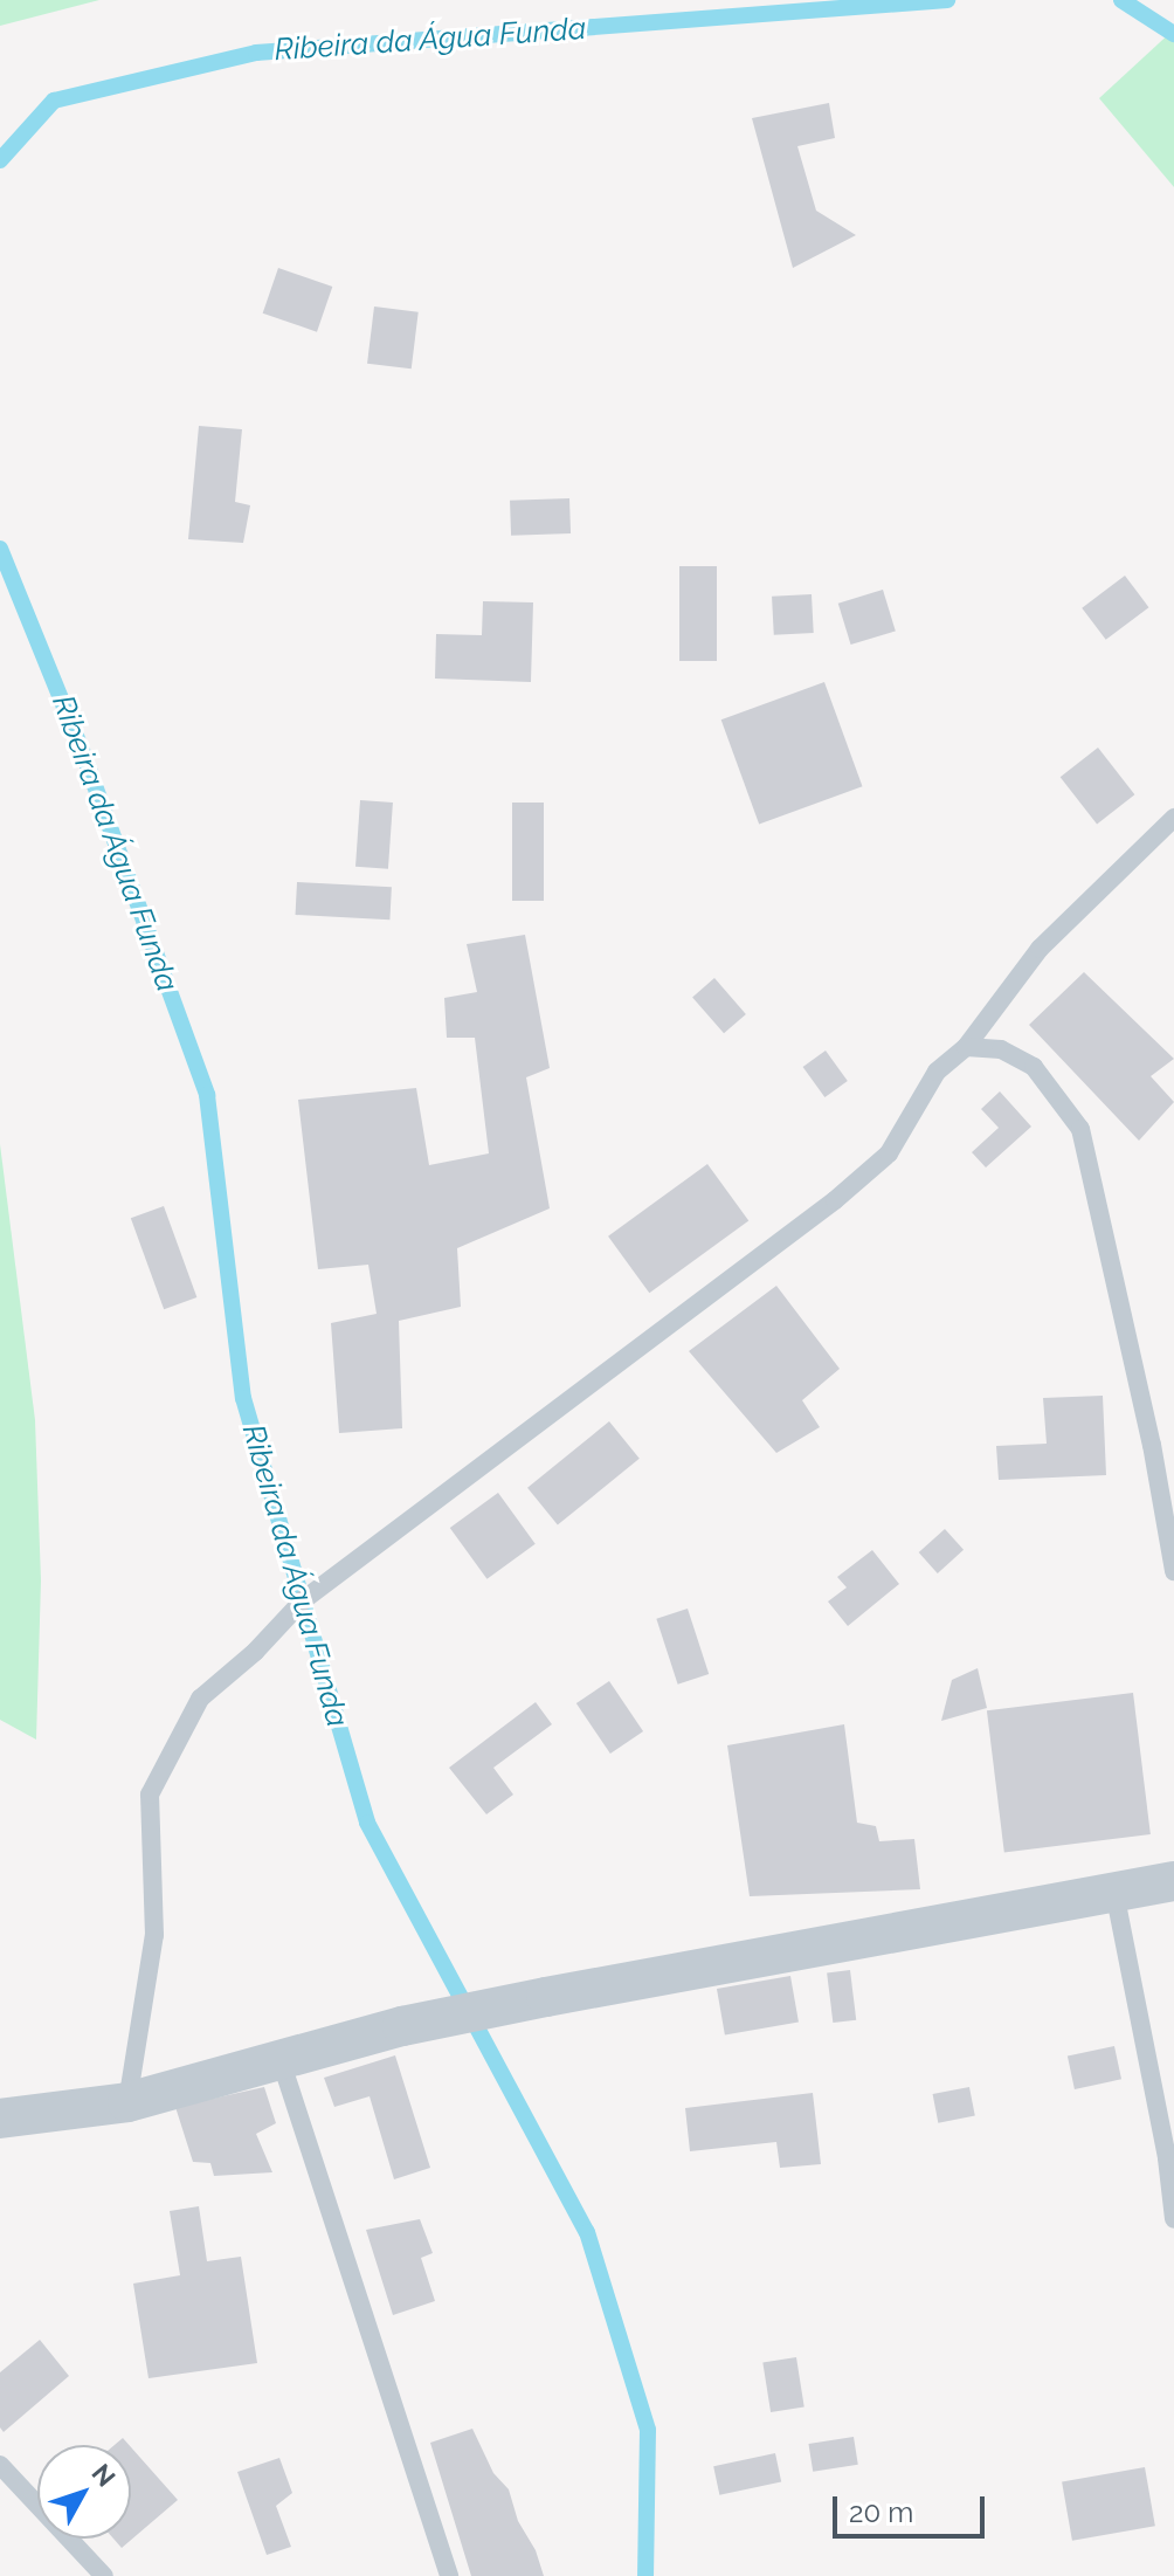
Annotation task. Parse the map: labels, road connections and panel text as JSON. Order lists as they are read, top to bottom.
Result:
{
  "water": ["Ribeira da Água Funda"],
  "scale_bar": "20 m",
  "north": "top right"
}
